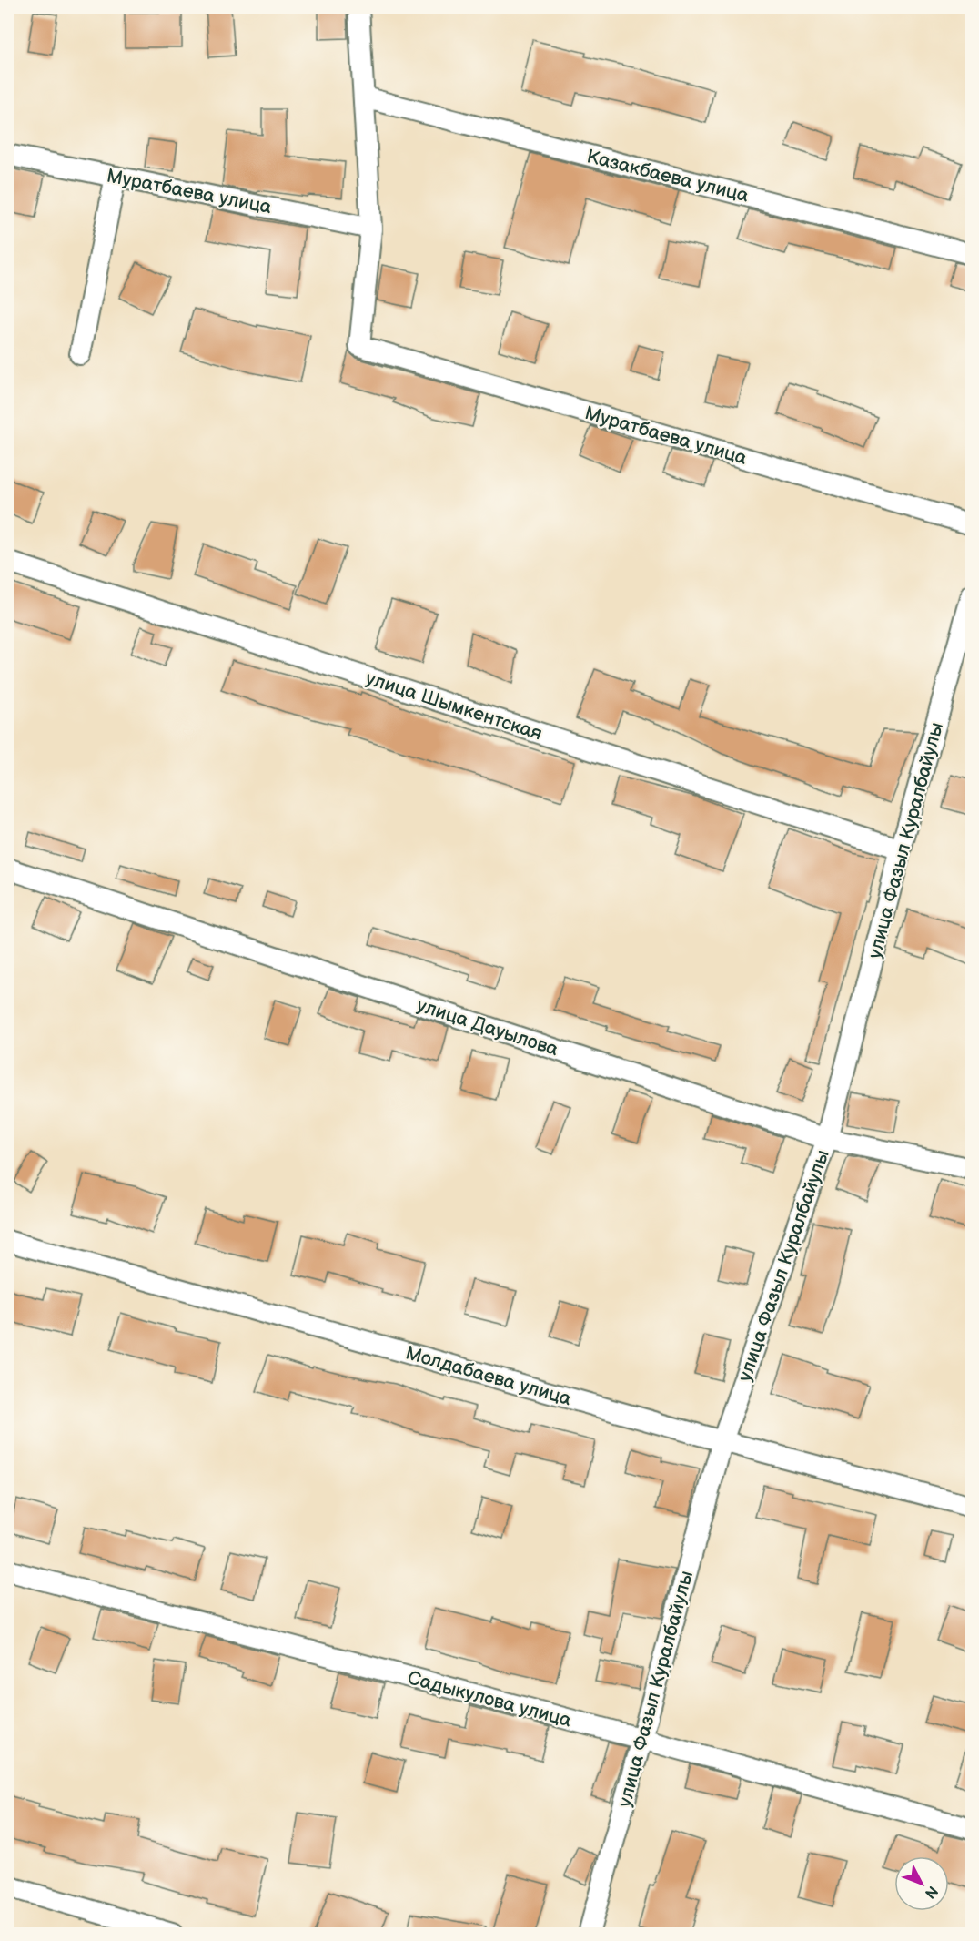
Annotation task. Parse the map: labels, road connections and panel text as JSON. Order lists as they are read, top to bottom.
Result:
{
  "streets": {
    "street": [
      "Казакбаева улица",
      "Муратбаева улица",
      "улица Шымкентская",
      "улица Фазыл Куралбайулы",
      "улица Дауылова",
      "Молдабаева улица",
      "Садыкулова улица"
    ]
  },
  "crossings": [
    ["улица Шымкентская", "улица Фазыл Куралбайулы"],
    ["улица Фазыл Куралбайулы", "улица Дауылова"],
    ["улица Фазыл Куралбайулы", "Молдабаева улица"],
    ["улица Фазыл Куралбайулы", "Садыкулова улица"]
  ],
  "north": "bottom right"
}
